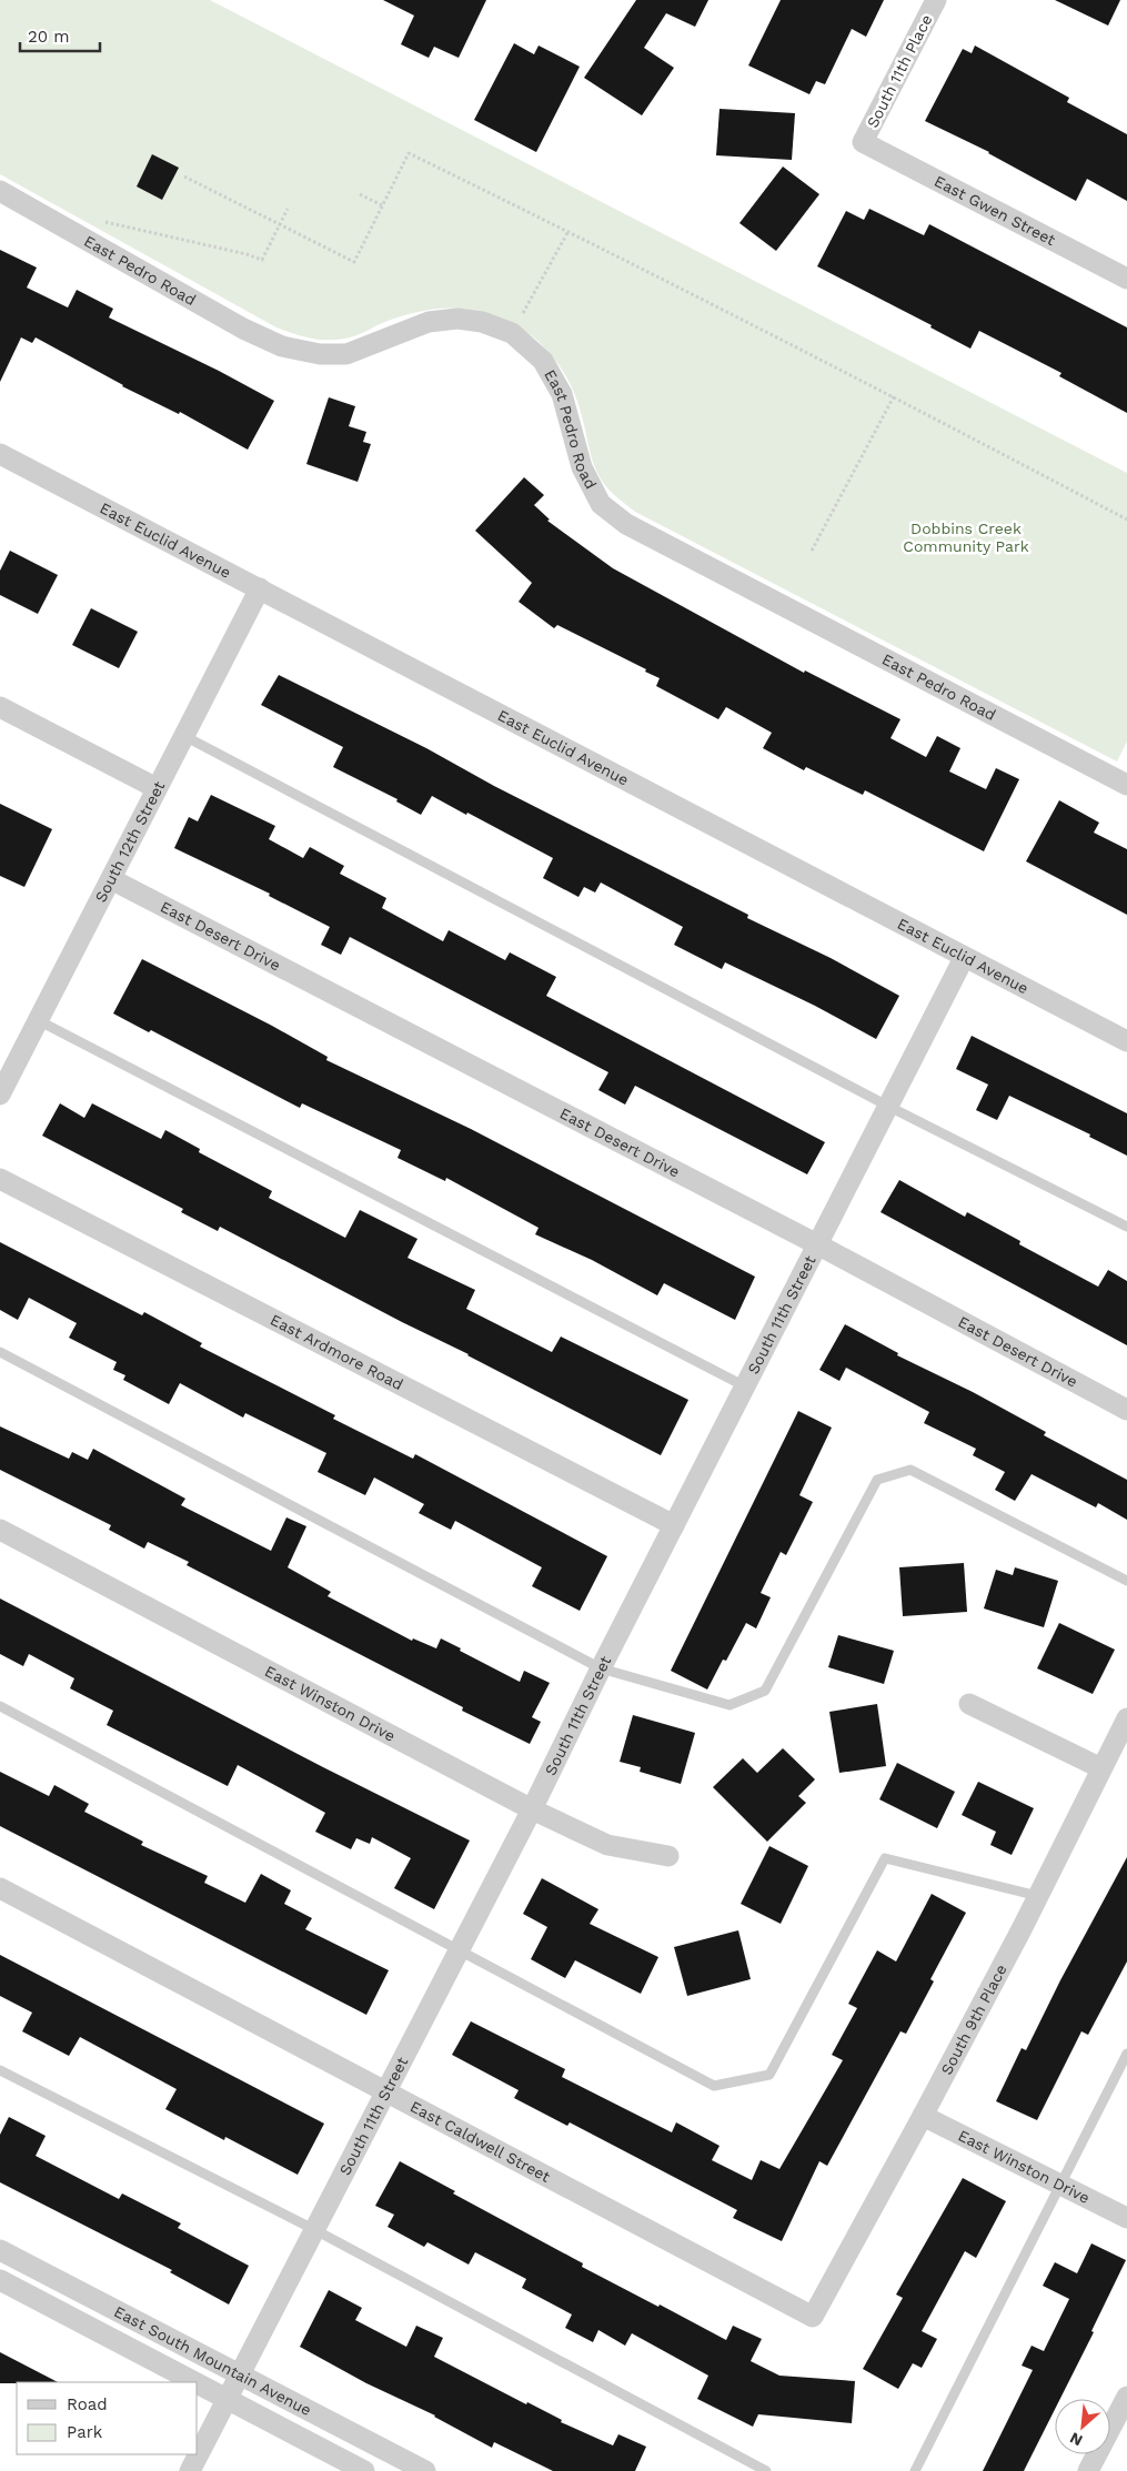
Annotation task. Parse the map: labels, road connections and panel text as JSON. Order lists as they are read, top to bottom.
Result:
{
  "streets": {
    "street": [
      "South 11th Place",
      "East Gwen Street",
      "East Pedro Road",
      "East Euclid Avenue",
      "South 12th Street",
      "East Desert Drive",
      "South 11th Street",
      "East Ardmore Road",
      "East Winston Drive",
      "South 9th Place",
      "East Caldwell Street",
      "East South Mountain Avenue"
    ]
  },
  "crossings": [
    ["South 11th Place", "East Gwen Street"],
    ["East Euclid Avenue", "South 12th Street"],
    ["East Euclid Avenue", "South 11th Street"],
    ["South 12th Street", "East Desert Drive"],
    ["East Desert Drive", "South 11th Street"],
    ["South 11th Street", "East Ardmore Road"],
    ["South 11th Street", "East Winston Drive"],
    ["South 11th Street", "East Caldwell Street"],
    ["South 11th Street", "East South Mountain Avenue"],
    ["East Winston Drive", "South 9th Place"],
    ["South 9th Place", "East Caldwell Street"]
  ],
  "parks": ["Dobbins Creek Community Park"],
  "legend": ["Road", "Park"],
  "scale_bar": "20 m",
  "north": "bottom left"
}
